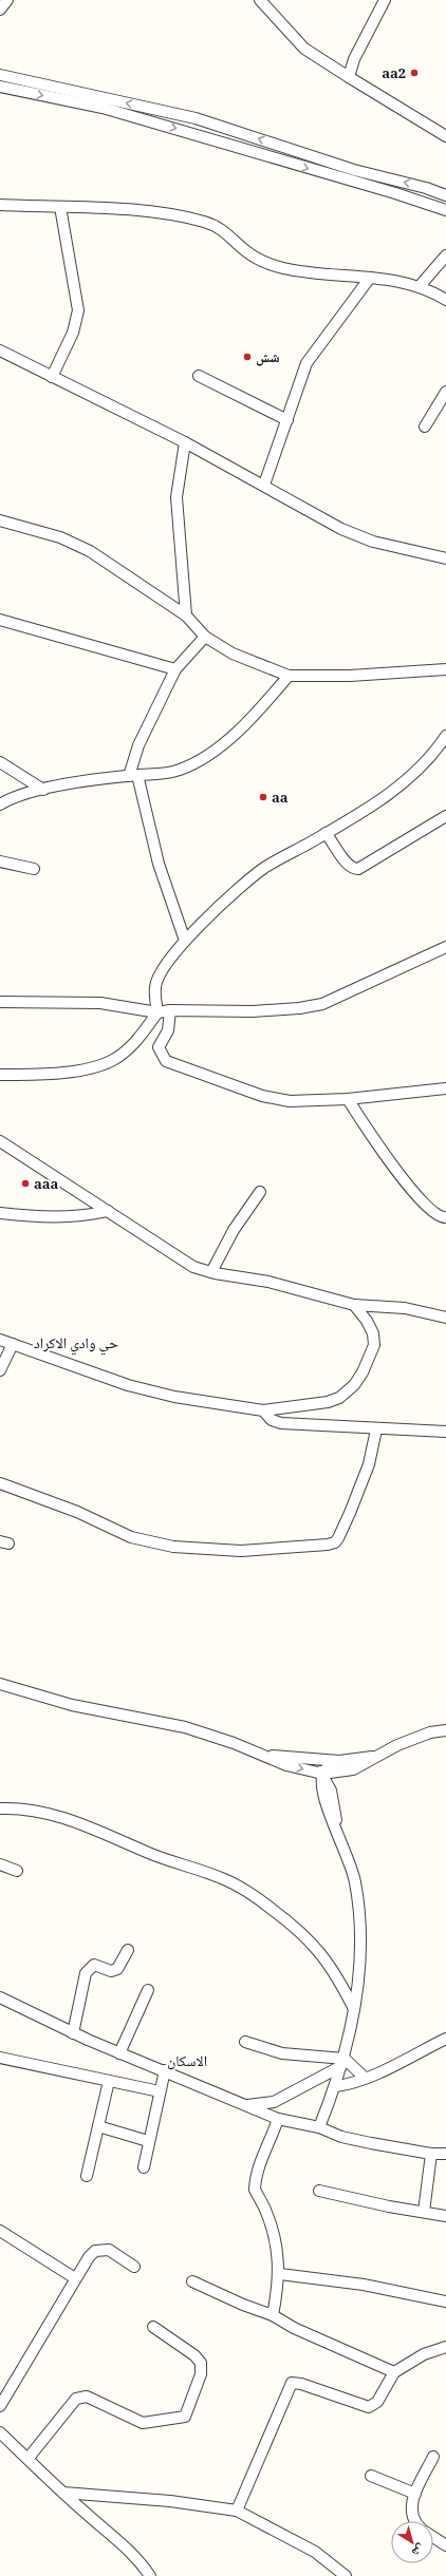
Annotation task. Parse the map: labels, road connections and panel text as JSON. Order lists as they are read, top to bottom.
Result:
{
  "districts": ["حي وادي الاكراد", "الاسكان"],
  "places": [
    "aa2",
    "شش",
    "aa",
    "aaa"
  ],
  "north": "bottom right"
}
